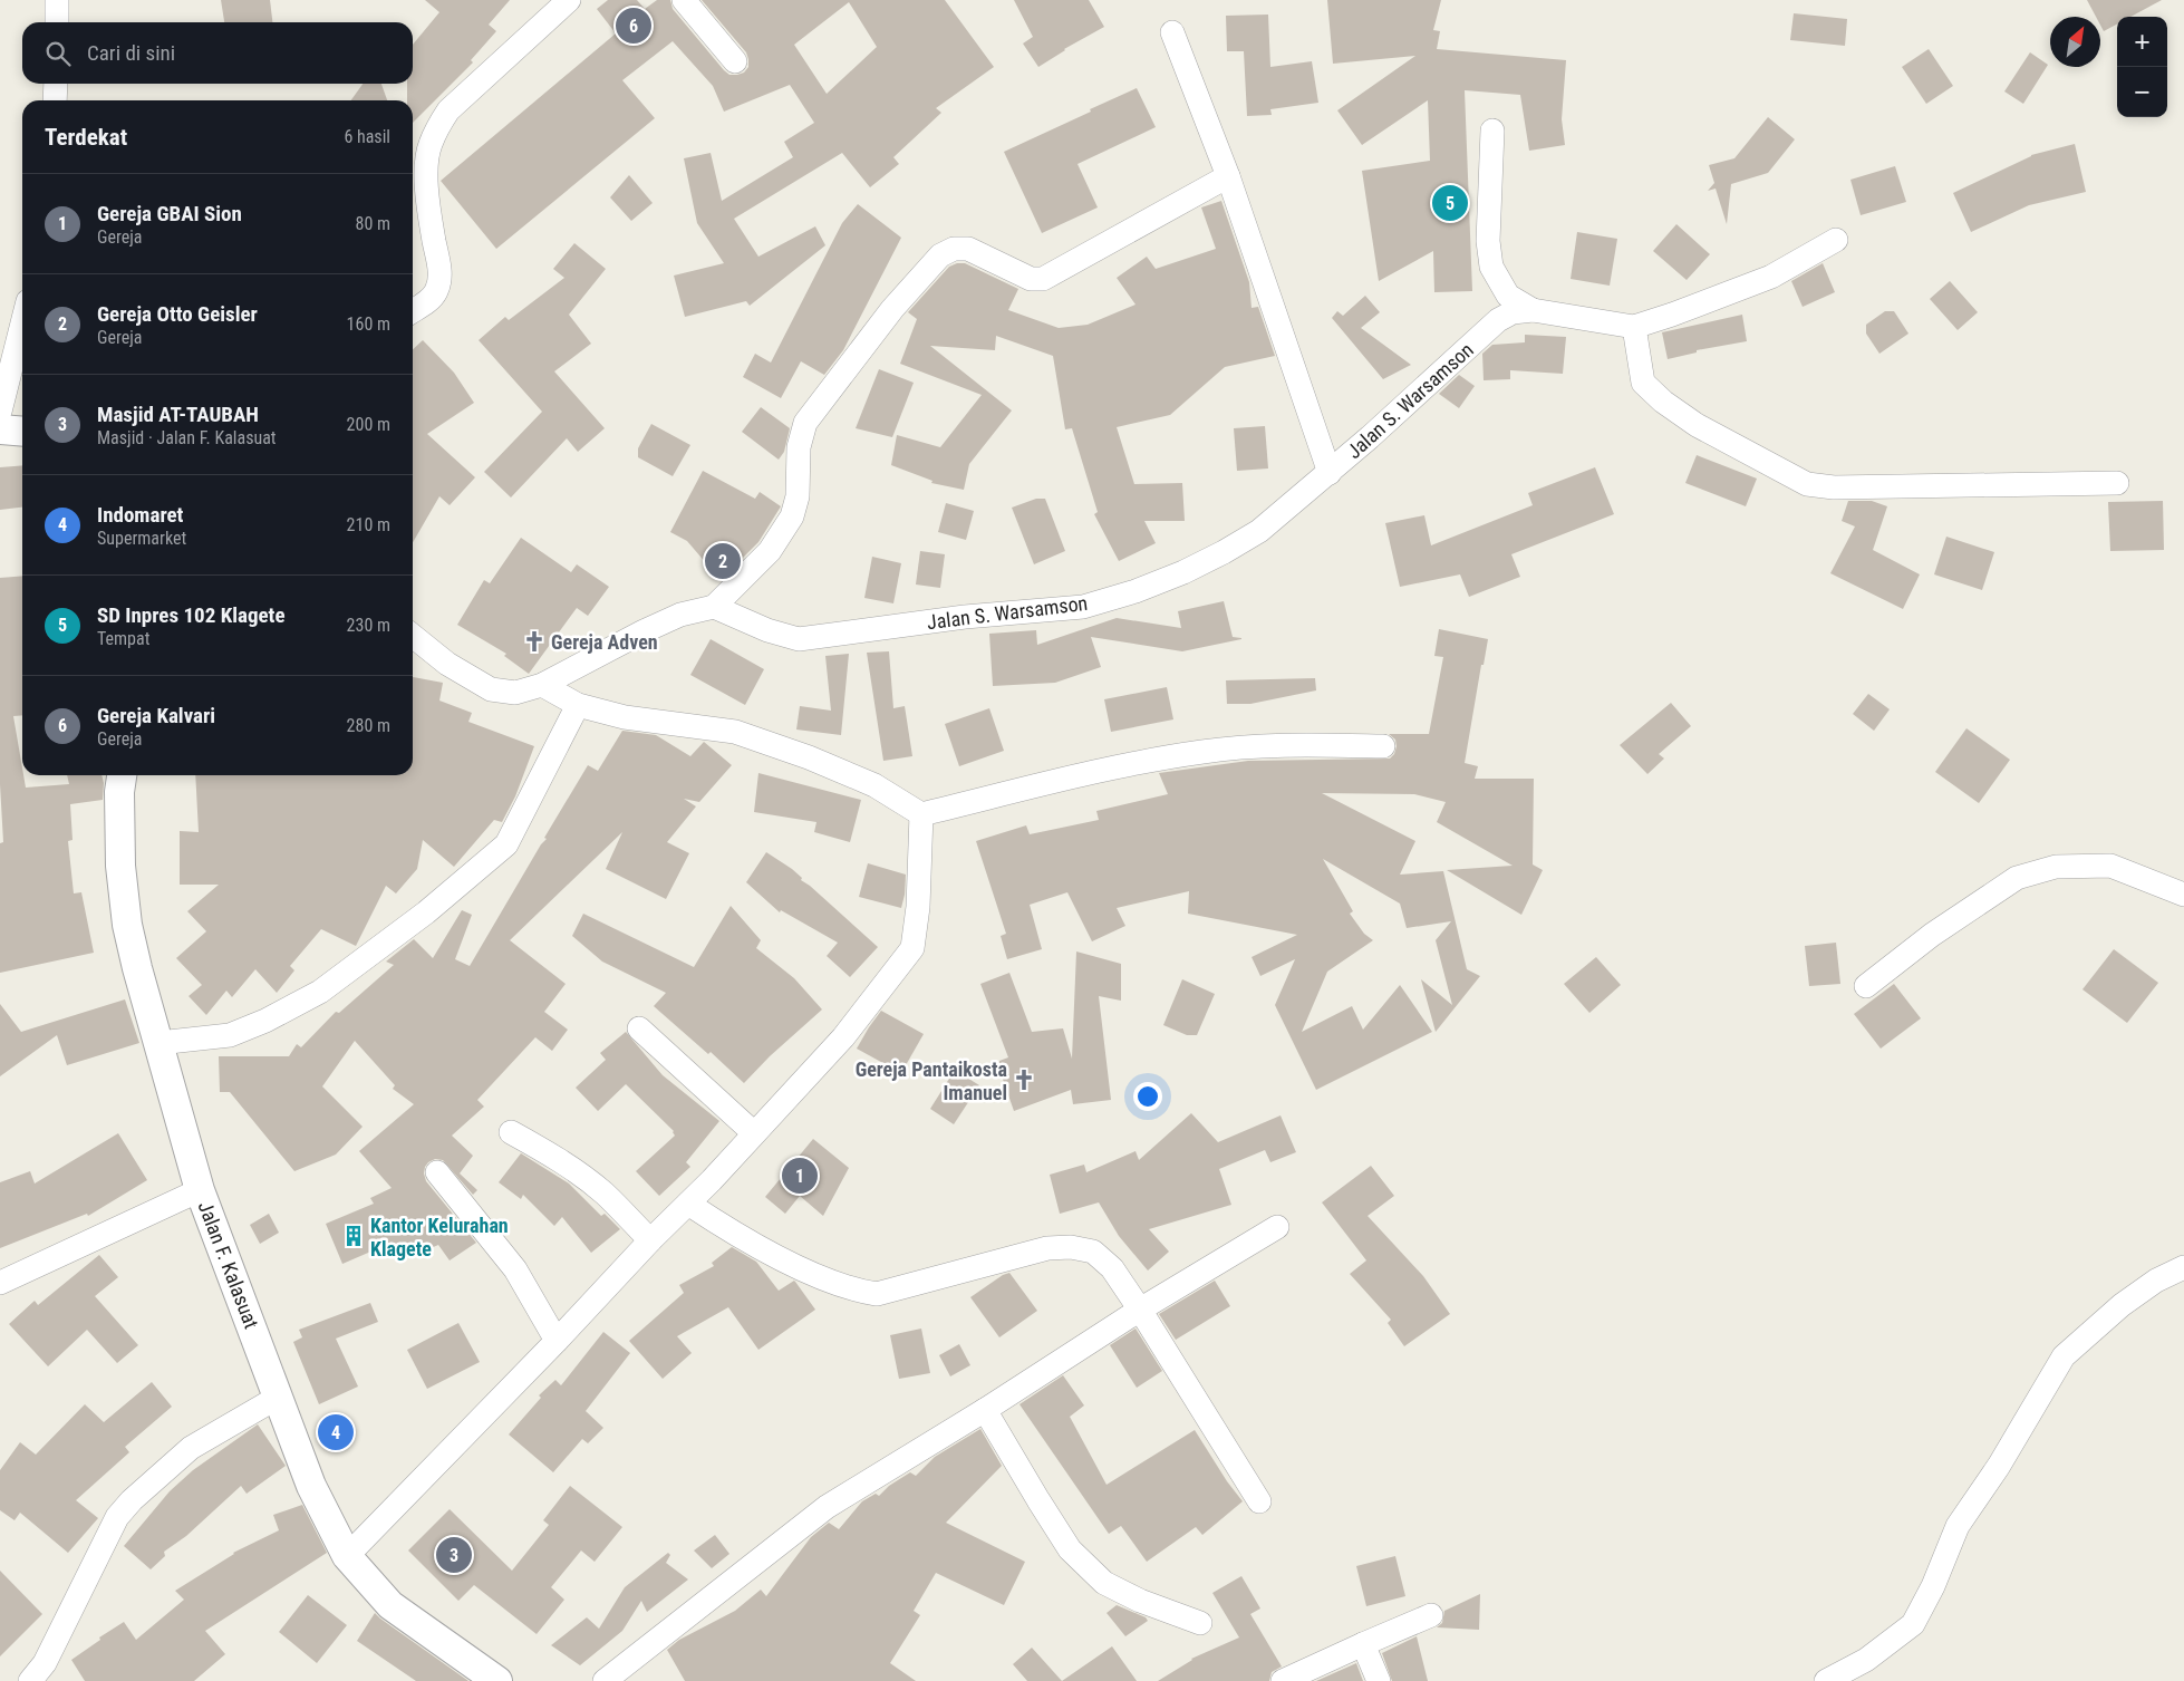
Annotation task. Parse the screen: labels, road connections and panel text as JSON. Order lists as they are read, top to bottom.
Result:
{
  "streets": {
    "street": ["Jalan S. Warsamson", "Jalan F. Kalasuat"]
  },
  "places": {
    "church": ["Gereja Adven", "Gereja Pantaikosta Imanuel"],
    "building": ["Kantor Kelurahan Klagete"]
  },
  "north": "top right",
  "page": {
    "pins": [
      "6",
      "5",
      "2",
      "1",
      "4",
      "3"
    ],
    "map_buttons": ["+", "−"],
    "search": "Cari di sini",
    "heading": ["Terdekat", "6 hasil"],
    "list": [
      {
        "mark": "1",
        "name": "Gereja GBAI Sion",
        "note": "Gereja",
        "value": "80 m"
      },
      {
        "mark": "2",
        "name": "Gereja Otto Geisler",
        "note": "Gereja",
        "value": "160 m"
      },
      {
        "mark": "3",
        "name": "Masjid AT-TAUBAH",
        "note": "Masjid · Jalan F. Kalasuat",
        "value": "200 m"
      },
      {
        "mark": "4",
        "name": "Indomaret",
        "note": "Supermarket",
        "value": "210 m"
      },
      {
        "mark": "5",
        "name": "SD Inpres 102 Klagete",
        "note": "Tempat",
        "value": "230 m"
      },
      {
        "mark": "6",
        "name": "Gereja Kalvari",
        "note": "Gereja",
        "value": "280 m"
      }
    ]
  }
}
